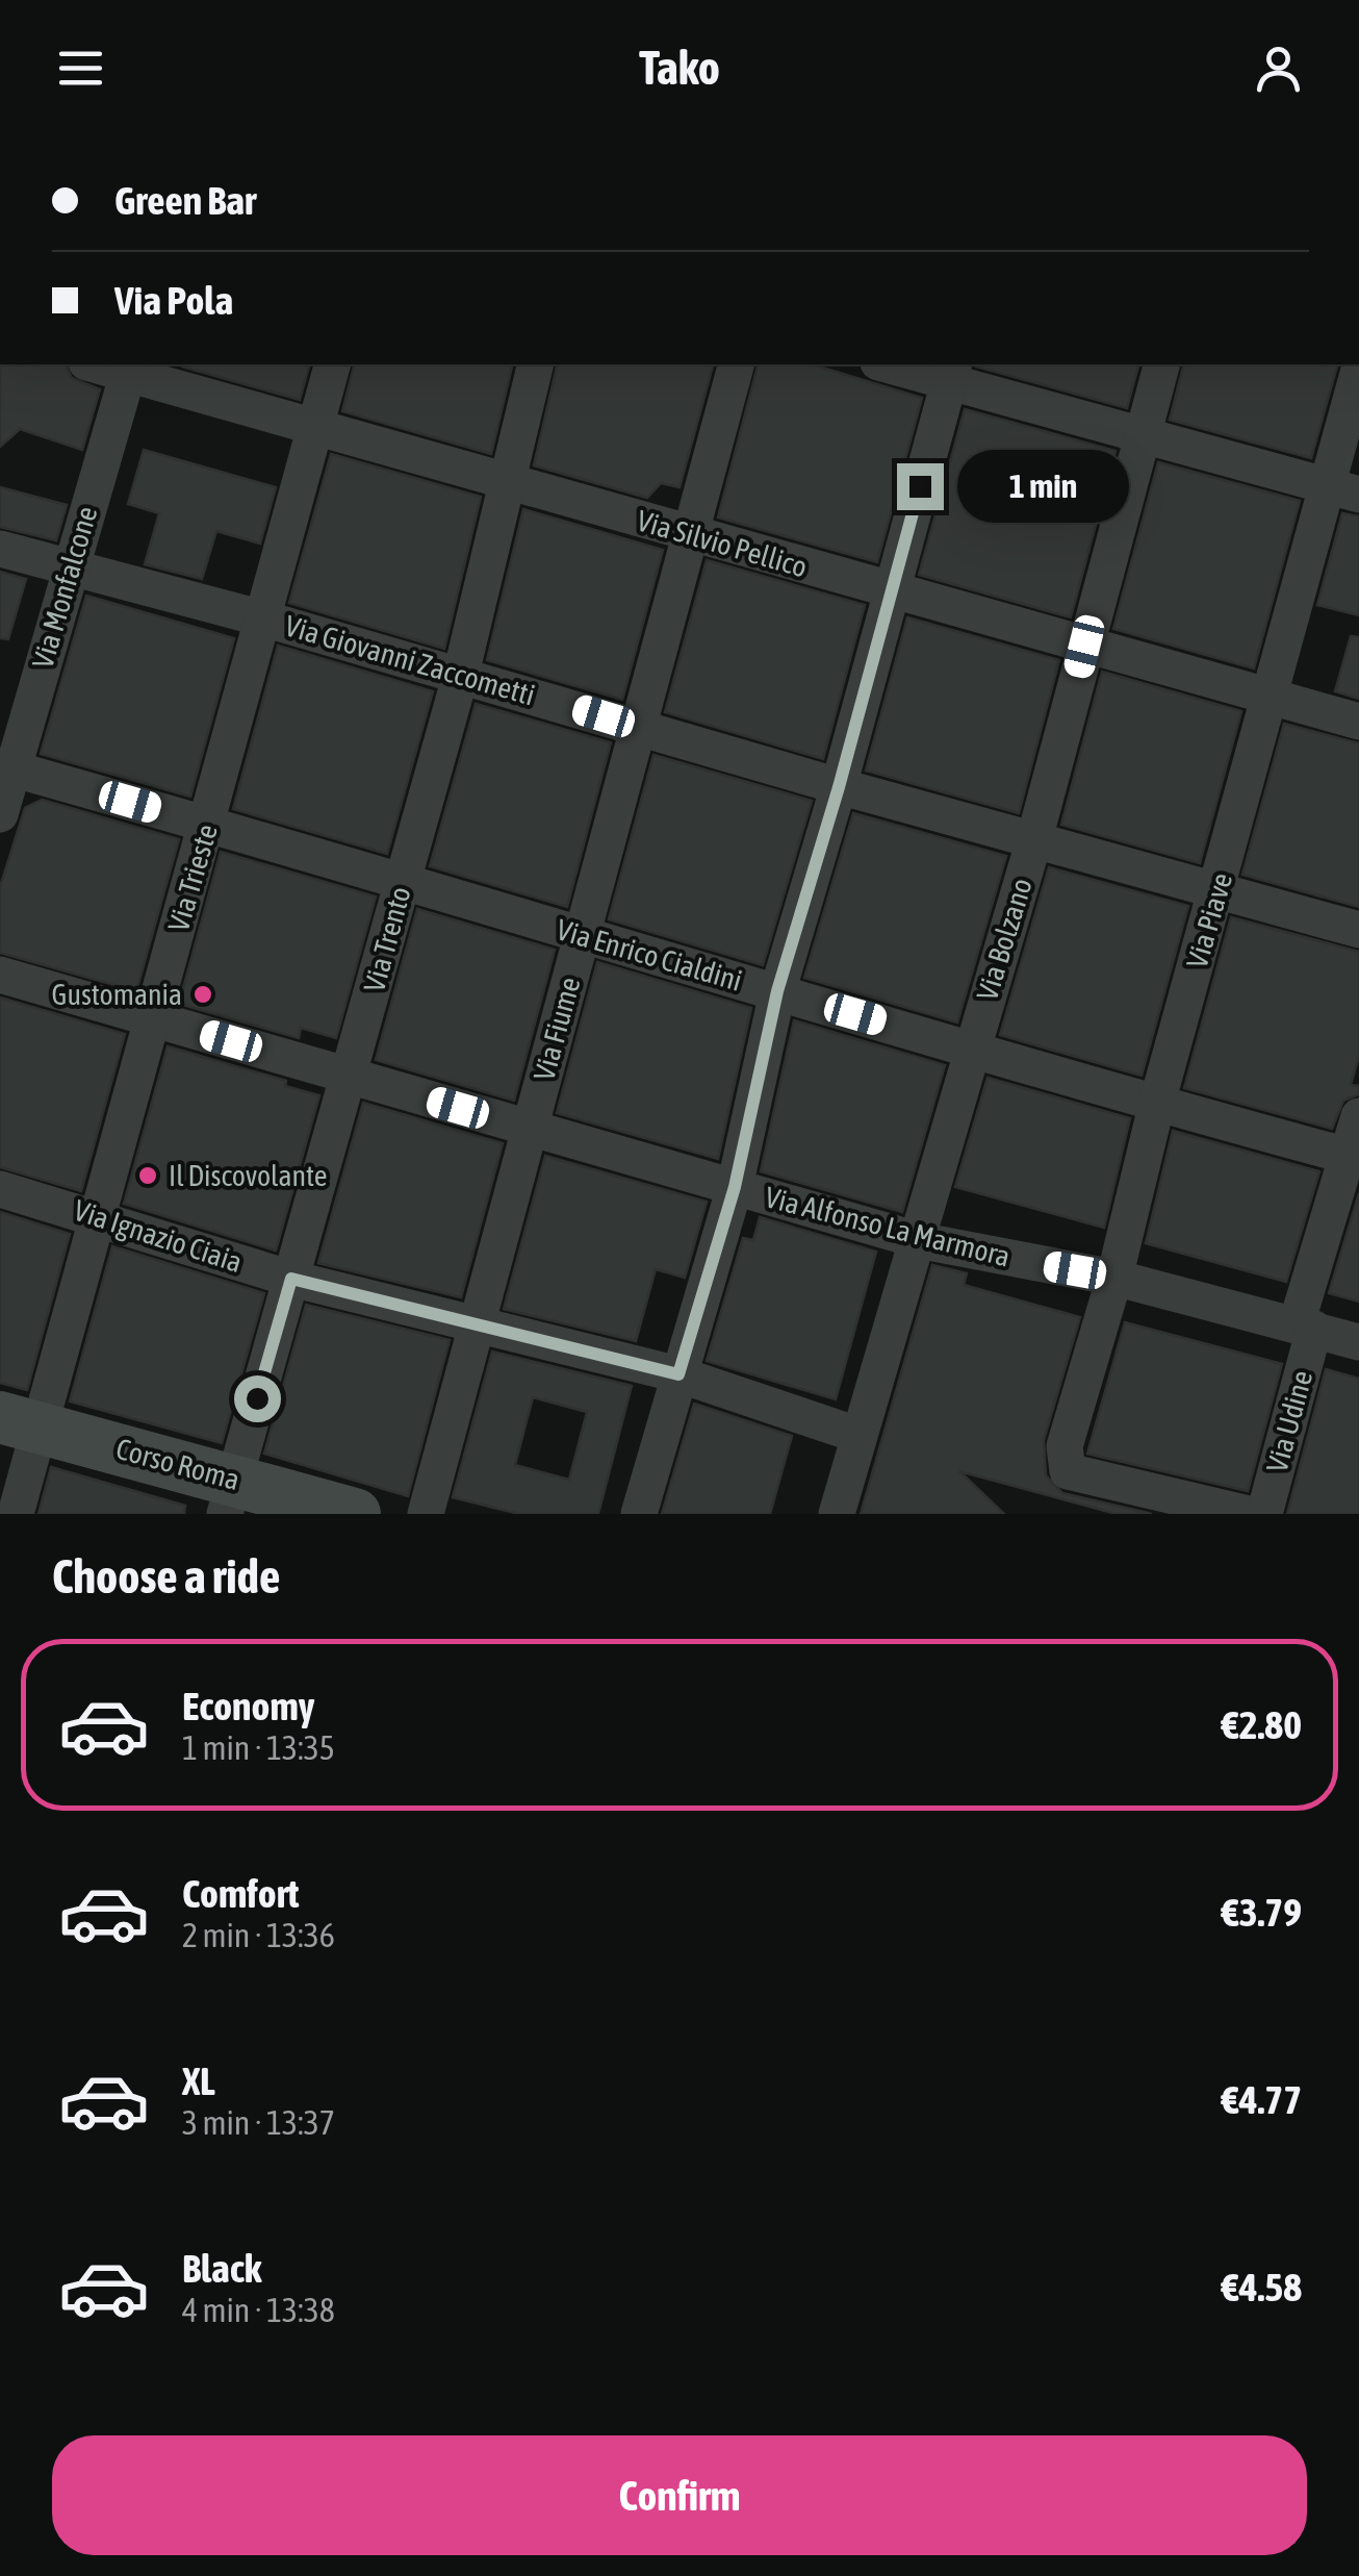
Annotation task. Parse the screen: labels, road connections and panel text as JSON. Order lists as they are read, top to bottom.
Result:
{
  "streets": {
    "street": [
      "Via Silvio Pellico",
      "Via Monfalcone",
      "Via Giovanni Zaccometti",
      "Via Trieste",
      "Via Piave",
      "Via Trento",
      "Via Bolzano",
      "Via Enrico Cialdini",
      "Via Fiume",
      "Via Alfonso La Marmora",
      "Via Ignazio Ciaia",
      "Via Udine",
      "Corso Roma"
    ]
  },
  "crossings": [
    ["Via Silvio Pellico", "Via Monfalcone"],
    ["Via Silvio Pellico", "Via Trieste"],
    ["Via Silvio Pellico", "Via Piave"],
    ["Via Silvio Pellico", "Via Trento"],
    ["Via Silvio Pellico", "Via Bolzano"],
    ["Via Silvio Pellico", "Via Fiume"],
    ["Via Monfalcone", "Via Giovanni Zaccometti"],
    ["Via Monfalcone", "Via Enrico Cialdini"],
    ["Via Giovanni Zaccometti", "Via Trieste"],
    ["Via Giovanni Zaccometti", "Via Piave"],
    ["Via Giovanni Zaccometti", "Via Trento"],
    ["Via Giovanni Zaccometti", "Via Bolzano"],
    ["Via Giovanni Zaccometti", "Via Fiume"],
    ["Via Trieste", "Via Enrico Cialdini"],
    ["Via Trieste", "Via Alfonso La Marmora"],
    ["Via Trieste", "Via Ignazio Ciaia"],
    ["Via Trieste", "Corso Roma"],
    ["Via Piave", "Via Enrico Cialdini"],
    ["Via Piave", "Via Alfonso La Marmora"],
    ["Via Trento", "Via Enrico Cialdini"],
    ["Via Trento", "Via Alfonso La Marmora"],
    ["Via Trento", "Via Ignazio Ciaia"],
    ["Via Trento", "Corso Roma"],
    ["Via Bolzano", "Via Enrico Cialdini"],
    ["Via Bolzano", "Via Alfonso La Marmora"],
    ["Via Bolzano", "Via Ignazio Ciaia"],
    ["Via Enrico Cialdini", "Via Fiume"],
    ["Via Enrico Cialdini", "Via Udine"],
    ["Via Fiume", "Via Alfonso La Marmora"],
    ["Via Fiume", "Via Ignazio Ciaia"],
    ["Via Alfonso La Marmora", "Via Udine"]
  ],
  "places": ["Gustomania", "Il Discovolante"],
  "page": {
    "header": "Tako",
    "banner": ["Green Bar", "Via Pola"],
    "bubble": "1 min",
    "heading": "Choose a ride",
    "list": [
      {
        "name": "Economy",
        "note": "1 min · 13:35",
        "value": "€2.80"
      },
      {
        "name": "Comfort",
        "note": "2 min · 13:36",
        "value": "€3.79"
      },
      {
        "name": "XL",
        "note": "3 min · 13:37",
        "value": "€4.77"
      },
      {
        "name": "Black",
        "note": "4 min · 13:38",
        "value": "€4.58"
      }
    ],
    "buttons": "Confirm"
  }
}
